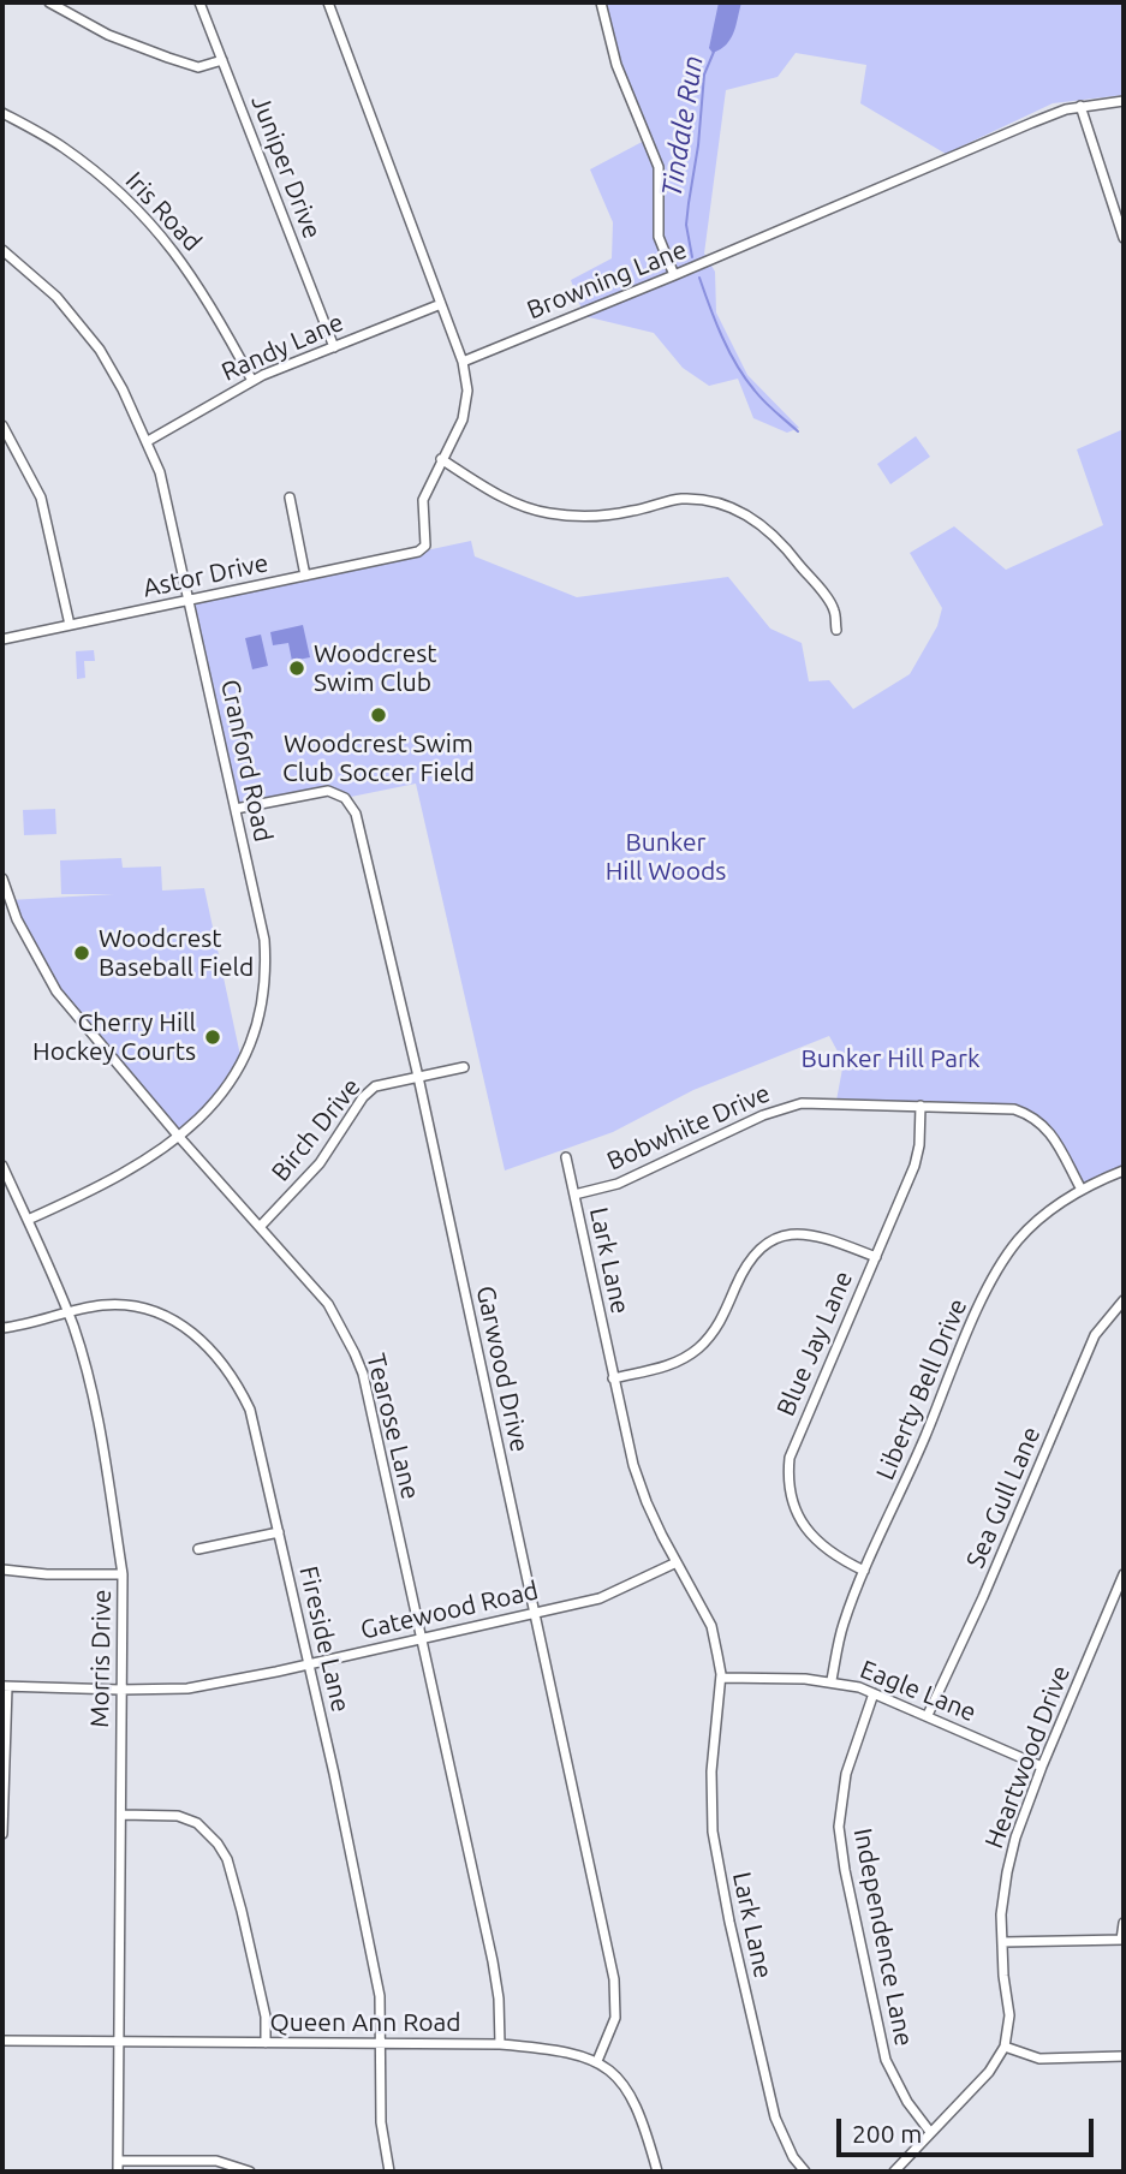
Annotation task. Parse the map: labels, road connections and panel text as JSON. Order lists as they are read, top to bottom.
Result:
{
  "streets": {
    "street": [
      "Juniper Drive",
      "Iris Road",
      "Browning Lane",
      "Randy Lane",
      "Astor Drive",
      "Cranford Road",
      "Bobwhite Drive",
      "Birch Drive",
      "Lark Lane",
      "Blue Jay Lane",
      "Garwood Drive",
      "Liberty Bell Drive",
      "Tearose Lane",
      "Sea Gull Lane",
      "Gatewood Road",
      "Fireside Lane",
      "Morris Drive",
      "Eagle Lane",
      "Heartwood Drive",
      "Independence Lane",
      "Queen Ann Road"
    ]
  },
  "crossings": [
    ["Juniper Drive", "Randy Lane"],
    ["Iris Road", "Randy Lane"],
    ["Randy Lane", "Cranford Road"],
    ["Astor Drive", "Cranford Road"],
    ["Cranford Road", "Garwood Drive"],
    ["Cranford Road", "Tearose Lane"],
    ["Cranford Road", "Morris Drive"],
    ["Bobwhite Drive", "Lark Lane"],
    ["Bobwhite Drive", "Blue Jay Lane"],
    ["Bobwhite Drive", "Liberty Bell Drive"],
    ["Birch Drive", "Garwood Drive"],
    ["Birch Drive", "Tearose Lane"],
    ["Lark Lane", "Gatewood Road"],
    ["Lark Lane", "Eagle Lane"],
    ["Blue Jay Lane", "Liberty Bell Drive"],
    ["Garwood Drive", "Gatewood Road"],
    ["Garwood Drive", "Queen Ann Road"],
    ["Liberty Bell Drive", "Eagle Lane"],
    ["Tearose Lane", "Gatewood Road"],
    ["Tearose Lane", "Queen Ann Road"],
    ["Sea Gull Lane", "Eagle Lane"],
    ["Gatewood Road", "Fireside Lane"],
    ["Gatewood Road", "Morris Drive"],
    ["Fireside Lane", "Morris Drive"],
    ["Fireside Lane", "Queen Ann Road"],
    ["Morris Drive", "Queen Ann Road"],
    ["Eagle Lane", "Heartwood Drive"],
    ["Eagle Lane", "Independence Lane"]
  ],
  "water": ["Tindale Run"],
  "parks": ["Bunker Hill Woods", "Bunker Hill Park"],
  "places": [
    "Woodcrest Swim Club",
    "Woodcrest Swim Club Soccer Field",
    "Woodcrest Baseball Field",
    "Cherry Hill Hockey Courts"
  ],
  "scale_bar": "200 m"
}
